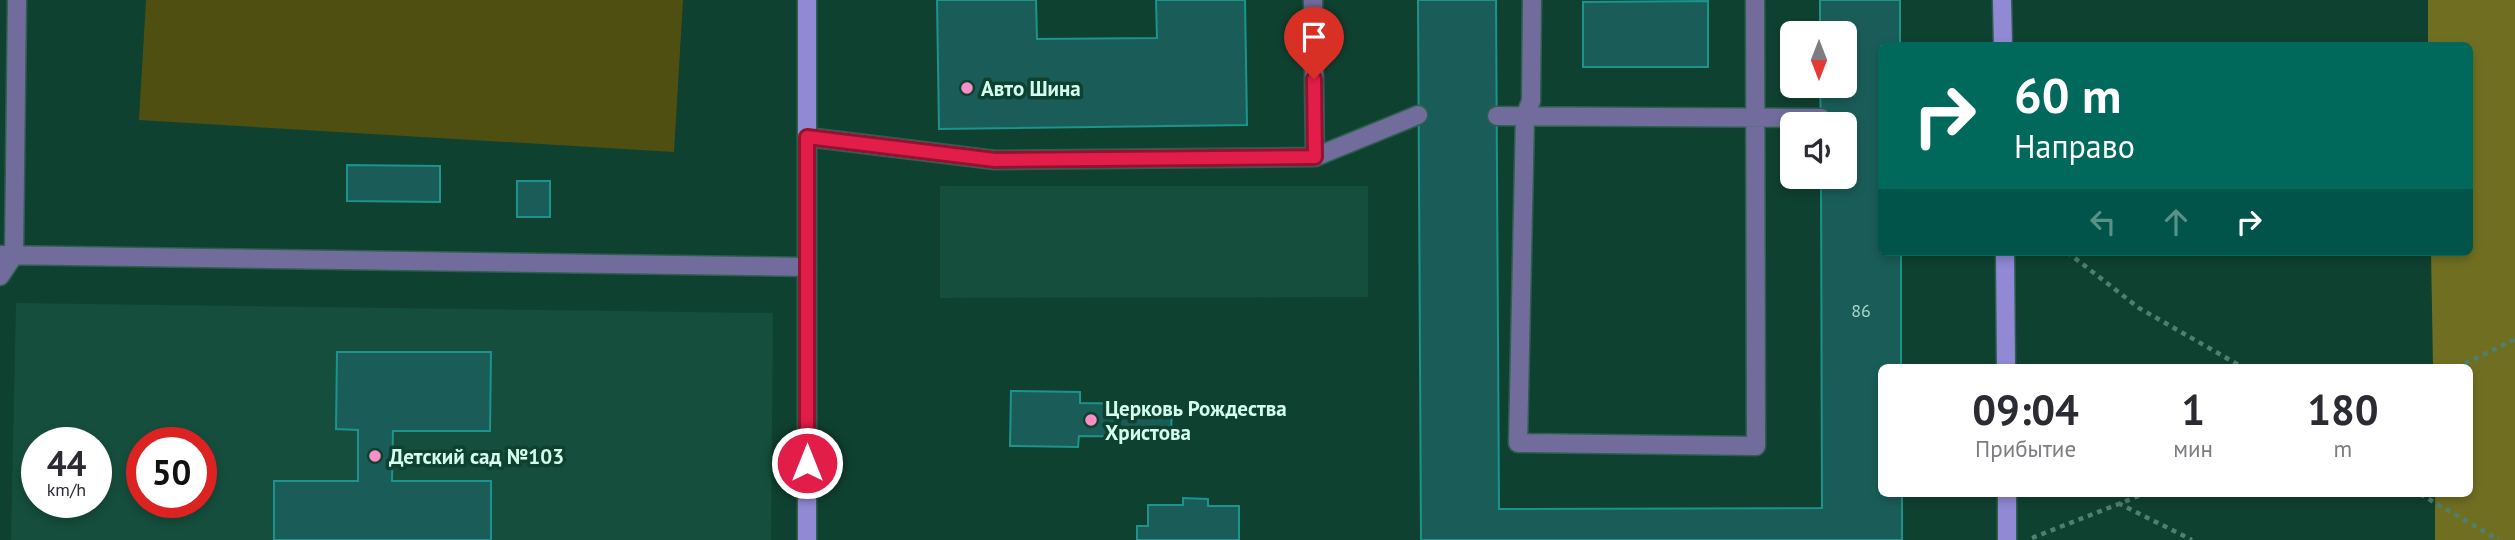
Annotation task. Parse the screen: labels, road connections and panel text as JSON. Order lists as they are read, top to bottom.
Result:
{
  "places": ["Авто Шина", "Церковь Рождества Христова", "Детский сад №103"],
  "house_numbers": ["86"],
  "north": "bottom",
  "page": {
    "turn": ["60 m", "Направо"],
    "eta": [
      "09:04",
      "Прибытие",
      "1",
      "мин",
      "180",
      "m"
    ],
    "speed": "44 km/h",
    "limit": "50"
  }
}
